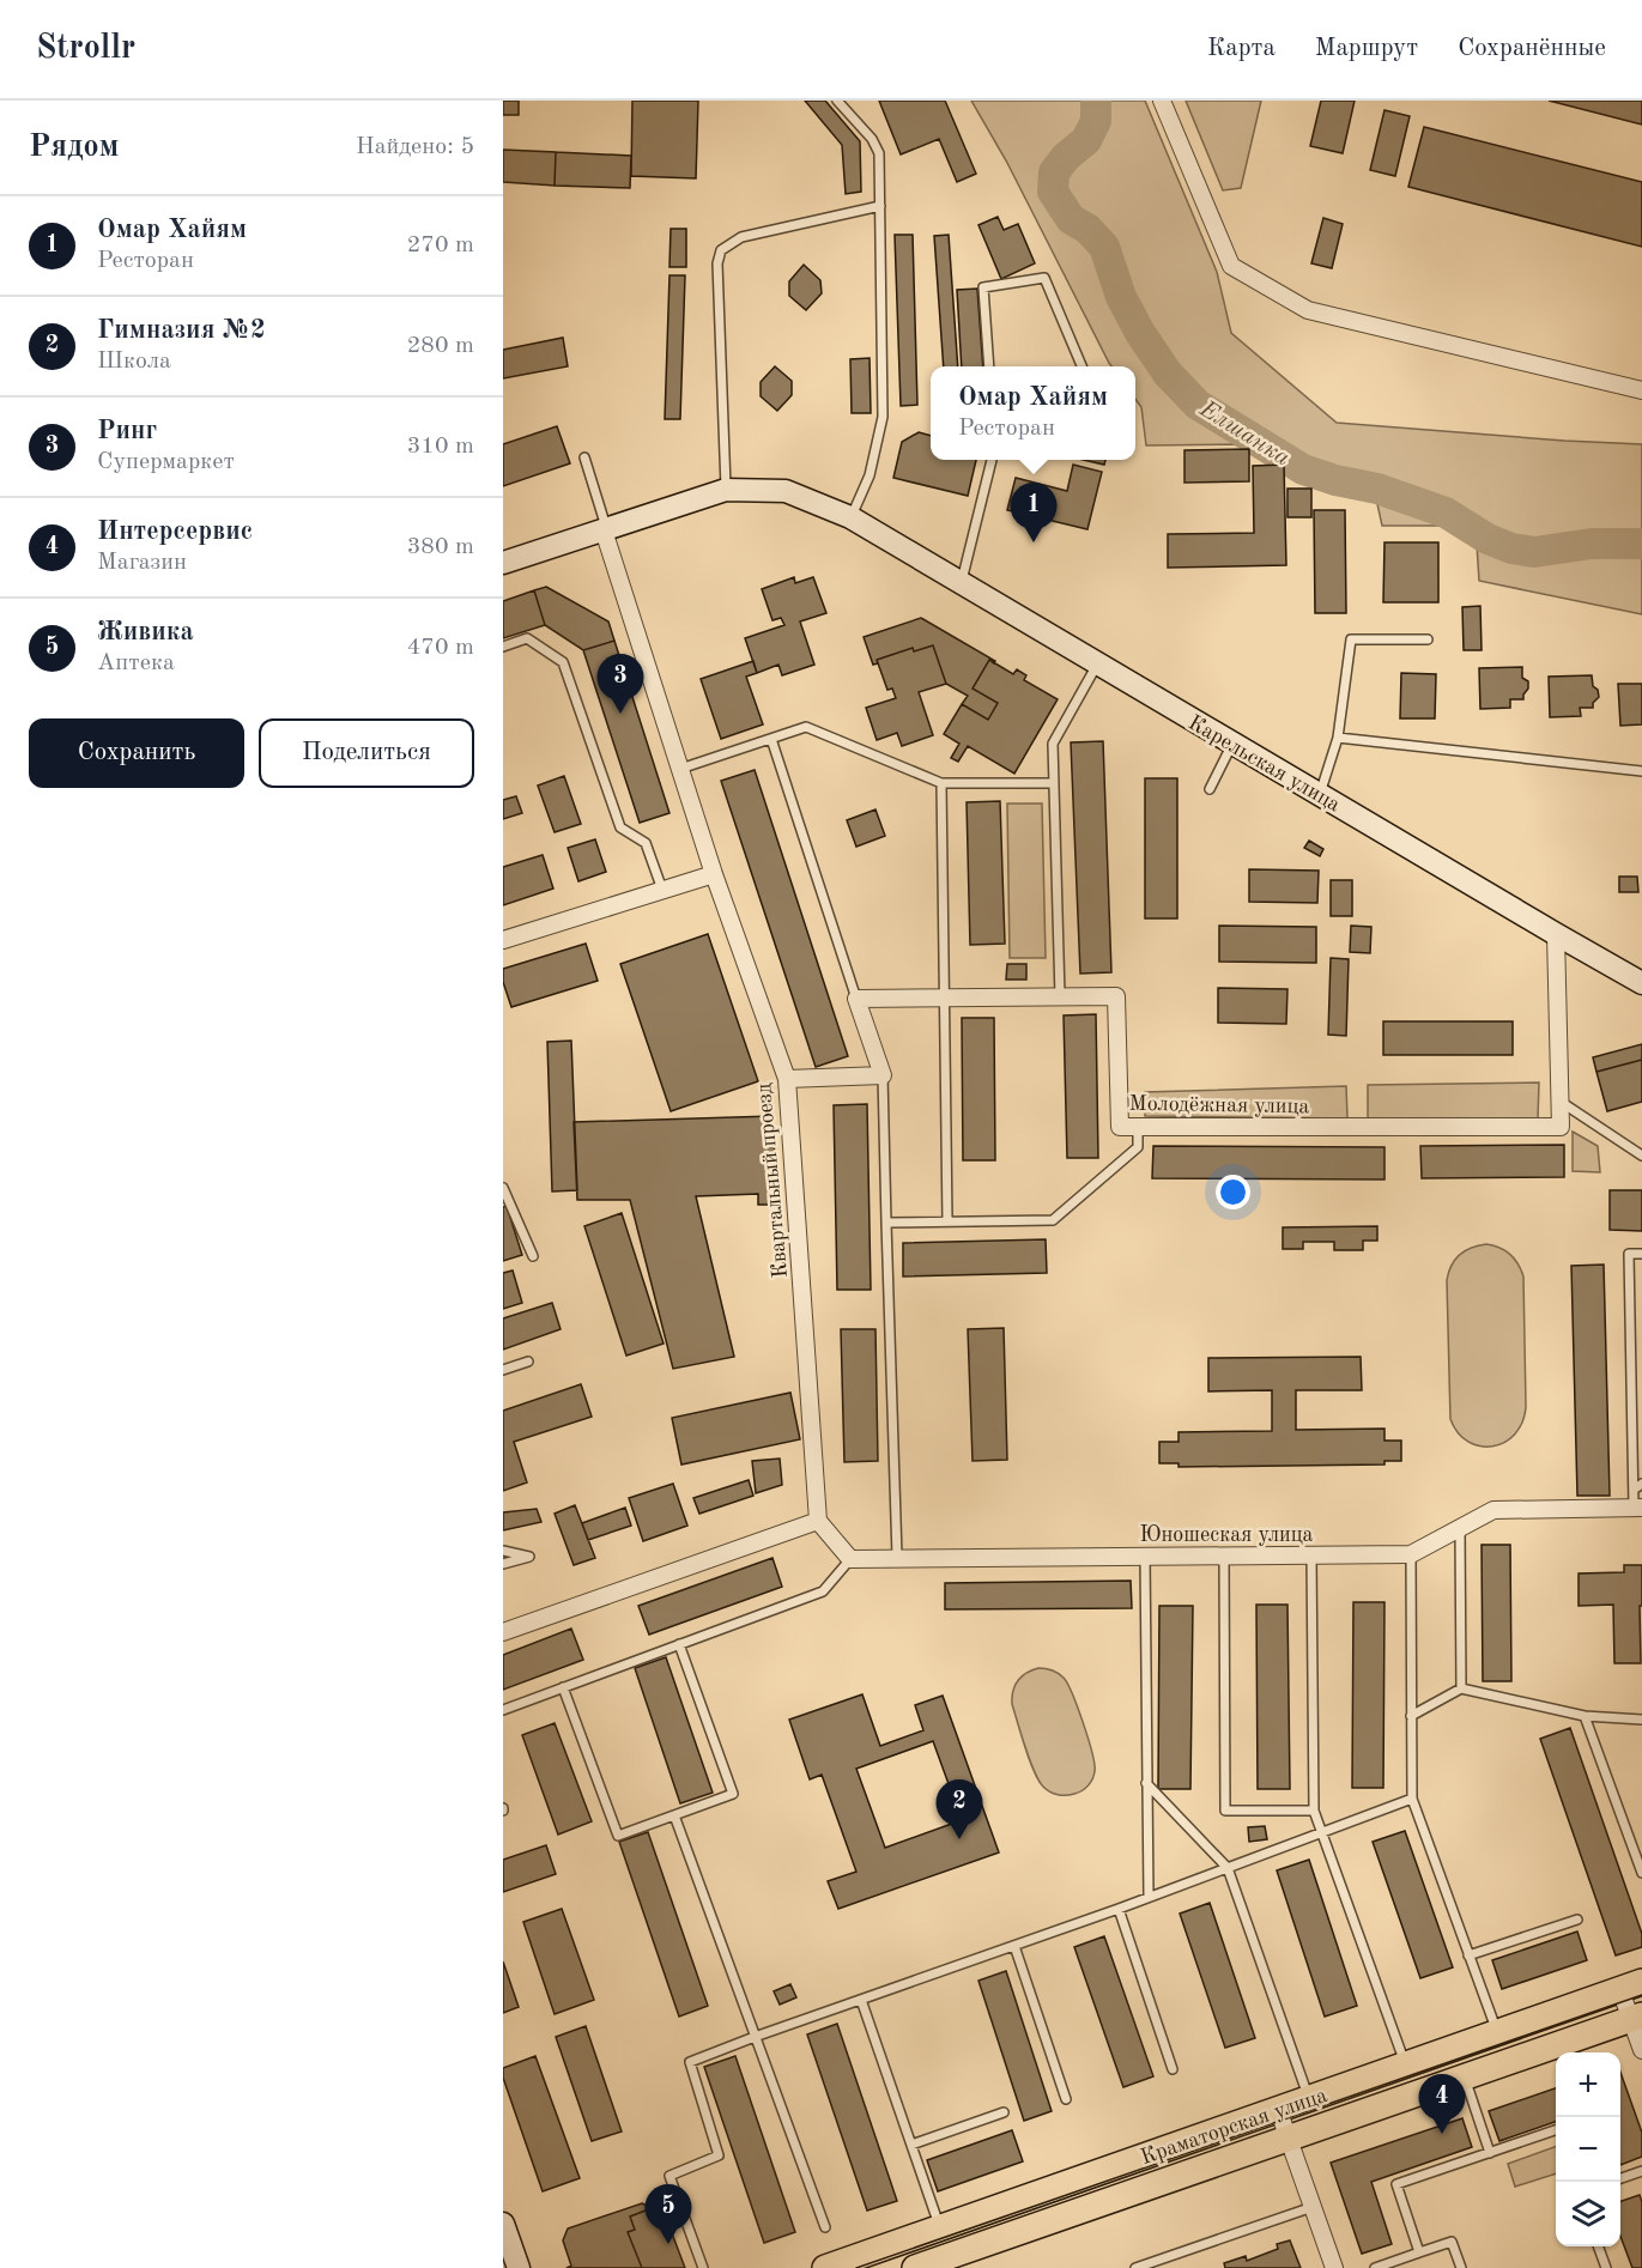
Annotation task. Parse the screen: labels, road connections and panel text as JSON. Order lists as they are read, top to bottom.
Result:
{
  "streets": {
    "main road": ["Краматорская улица"],
    "street": [
      "Карельская улица",
      "Молодёжная улица",
      "Квартальный проезд",
      "Юношеская улица"
    ]
  },
  "crossings": [
    ["Карельская улица", "Молодёжная улица"],
    ["Карельская улица", "Квартальный проезд"]
  ],
  "water": ["Елшанка"],
  "page": {
    "header": "Strollr",
    "nav": ["Карта", "Маршрут", "Сохранённые"],
    "heading": ["Рядом", "Найдено: 5"],
    "list": [
      {
        "mark": "1",
        "name": "Омар Хайям",
        "note": "Ресторан",
        "value": "270 m"
      },
      {
        "mark": "2",
        "name": "Гимназия №2",
        "note": "Школа",
        "value": "280 m"
      },
      {
        "mark": "3",
        "name": "Ринг",
        "note": "Супермаркет",
        "value": "310 m"
      },
      {
        "mark": "4",
        "name": "Интерсервис",
        "note": "Магазин",
        "value": "380 m"
      },
      {
        "mark": "5",
        "name": "Живика",
        "note": "Аптека",
        "value": "470 m"
      }
    ],
    "popup": ["Омар Хайям", "Ресторан"],
    "pins": [
      "1",
      "3",
      "2",
      "4",
      "5"
    ],
    "buttons": ["Сохранить", "Поделиться"],
    "map_buttons": ["+", "−"]
  }
}
